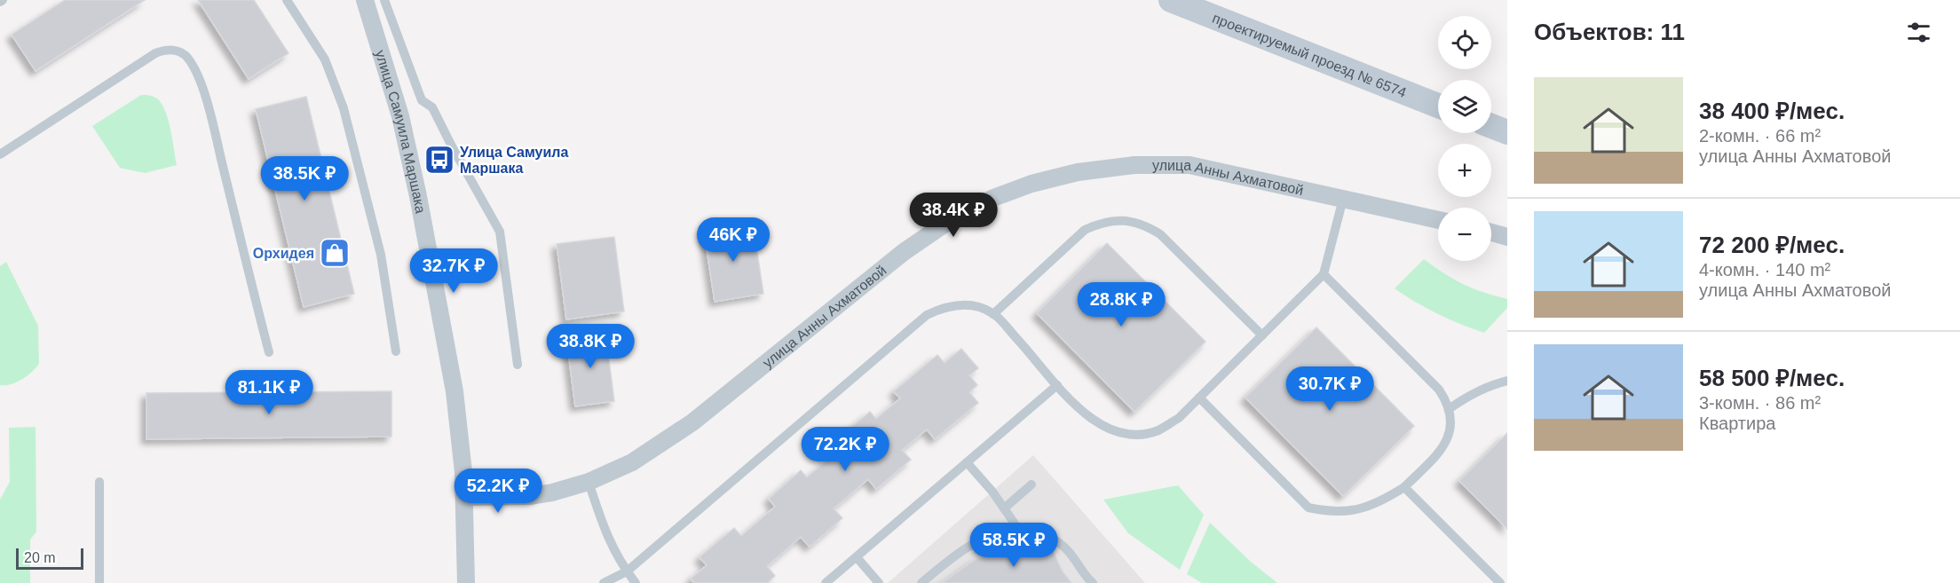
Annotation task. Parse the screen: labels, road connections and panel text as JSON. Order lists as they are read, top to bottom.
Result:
{
  "streets": {
    "main road": ["проектируемый проезд № 6574"],
    "street": ["улица Самуила Маршака", "улица Анны Ахматовой"]
  },
  "crossings": [
    ["улица Самуила Маршака", "улица Анны Ахматовой"]
  ],
  "places": {
    "bus stop": ["Улица Самуила Маршака"],
    "shop": ["Орхидея"]
  },
  "scale_bar": "20 m",
  "page": {
    "heading": "Объектов: 11",
    "map_buttons": ["+", "−"],
    "list": [
      {
        "name": "38 400 ₽/мес.",
        "note": "2-комн. · 66 m² · улица Анны Ахматовой"
      },
      {
        "name": "72 200 ₽/мес.",
        "note": "4-комн. · 140 m² · улица Анны Ахматовой"
      },
      {
        "name": "58 500 ₽/мес.",
        "note": "3-комн. · 86 m² · Квартира"
      }
    ],
    "price": [
      "38.5K ₽",
      "38.4K ₽",
      "46K ₽",
      "32.7K ₽",
      "28.8K ₽",
      "38.8K ₽",
      "30.7K ₽",
      "81.1K ₽",
      "72.2K ₽",
      "52.2K ₽",
      "58.5K ₽"
    ],
    "scale": "20 m"
  }
}
